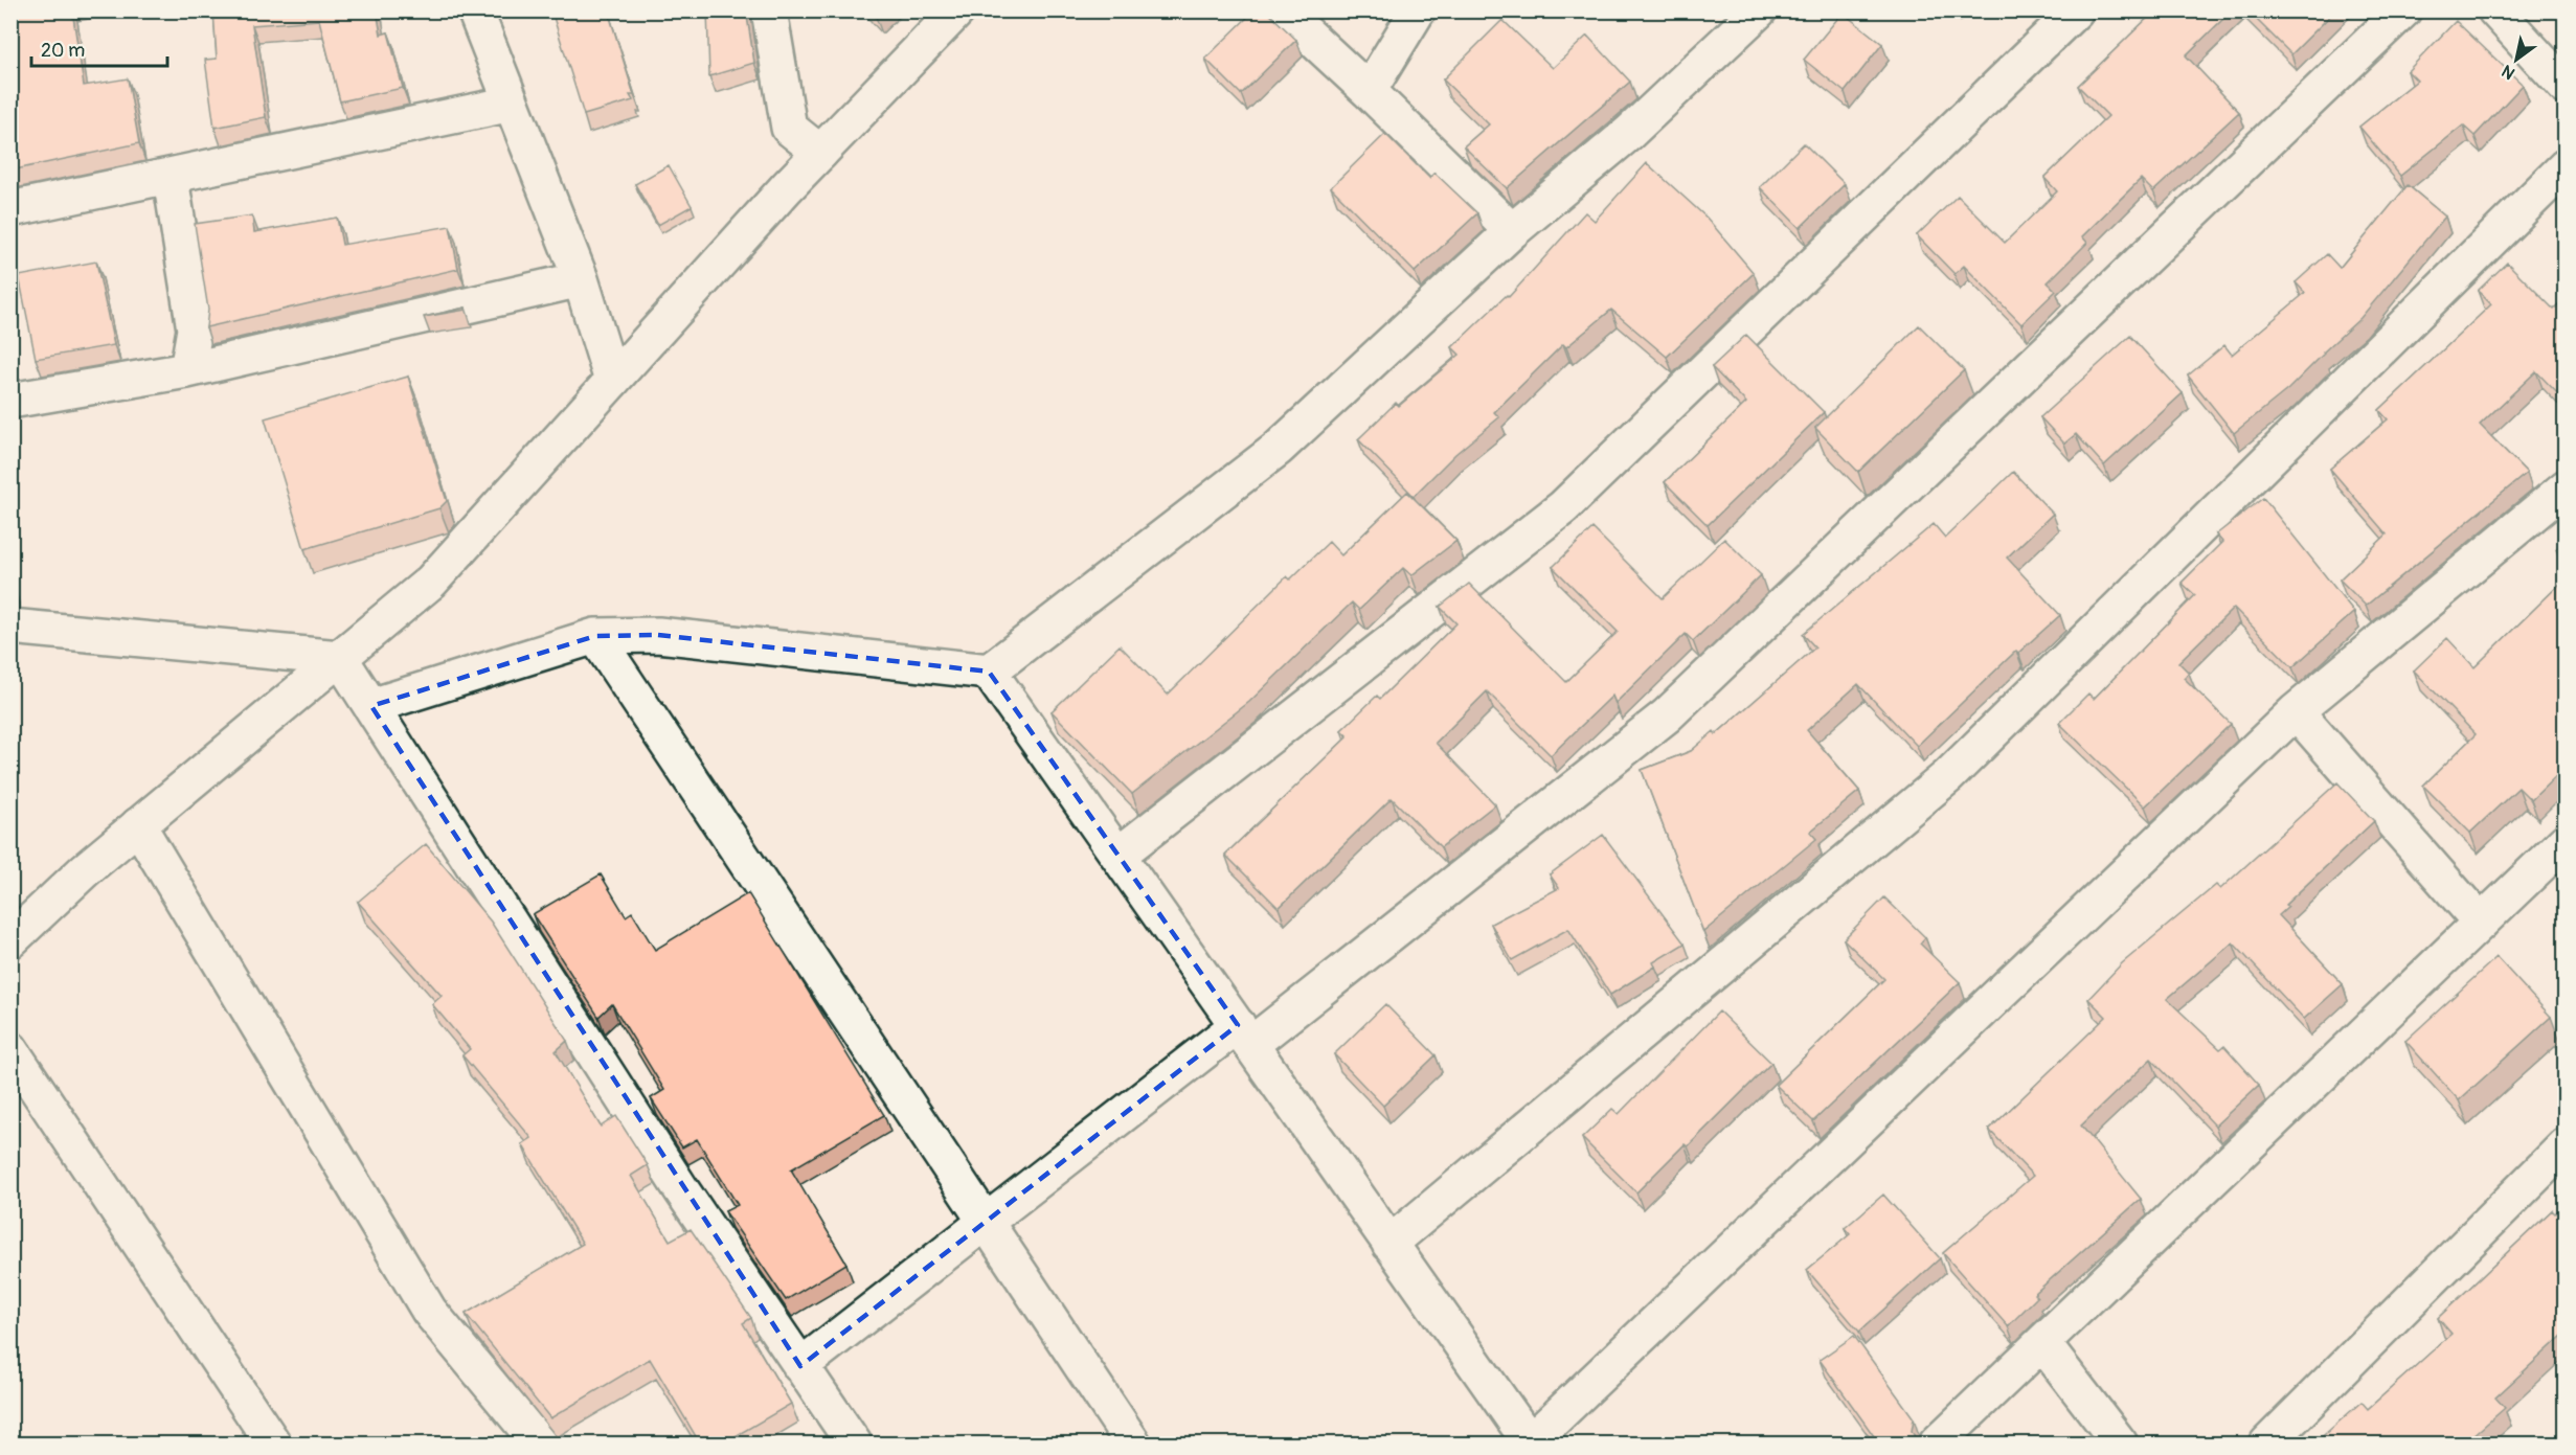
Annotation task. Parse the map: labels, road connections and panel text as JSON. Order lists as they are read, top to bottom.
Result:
{
  "scale_bar": "20 m",
  "north": "bottom left"
}
